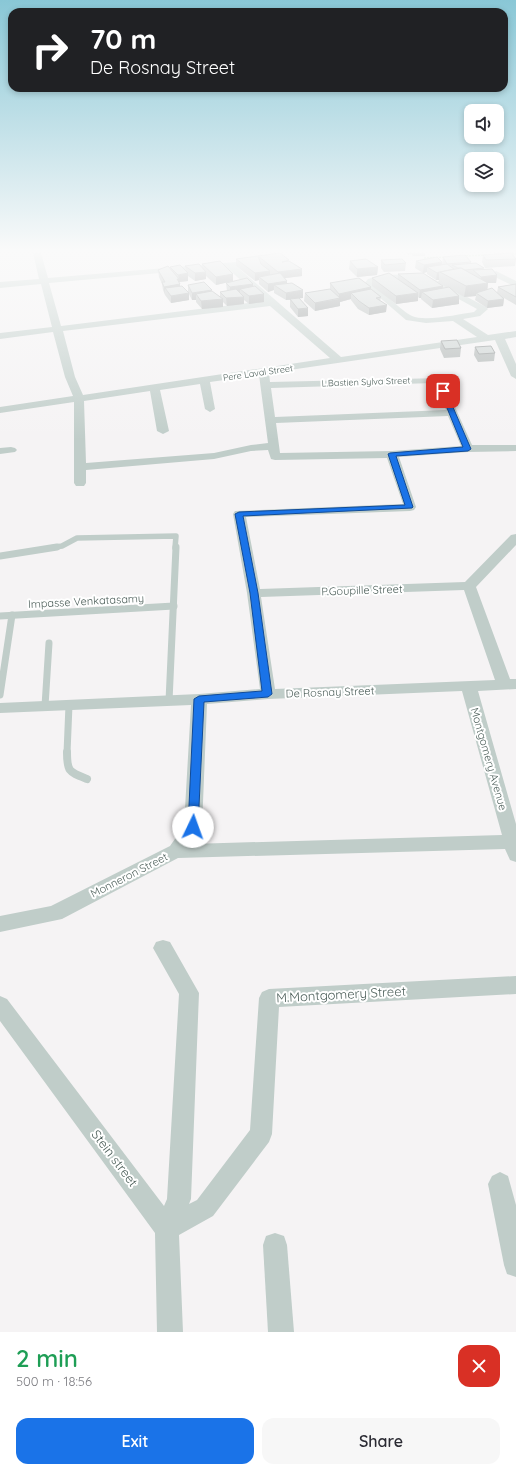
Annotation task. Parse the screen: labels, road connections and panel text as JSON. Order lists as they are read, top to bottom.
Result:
{
  "streets": {
    "street": [
      "Pere Laval Street",
      "L.Bastien Sylva Street",
      "P.Goupille Street",
      "De Rosnay Street",
      "Montgomery Avenue",
      "Monneron Street",
      "M.Montgomery Street",
      "Stein street"
    ],
    "lane": ["Impasse Venkatasamy"]
  },
  "crossings": [
    ["De Rosnay Street", "Montgomery Avenue"],
    ["De Rosnay Street", "Monneron Street"],
    ["M.Montgomery Street", "Stein street"]
  ],
  "page": {
    "turn": ["70 m", "De Rosnay Street"],
    "heading": ["2 min", "500 m · 18:56"],
    "buttons": ["Exit", "Share"]
  }
}
